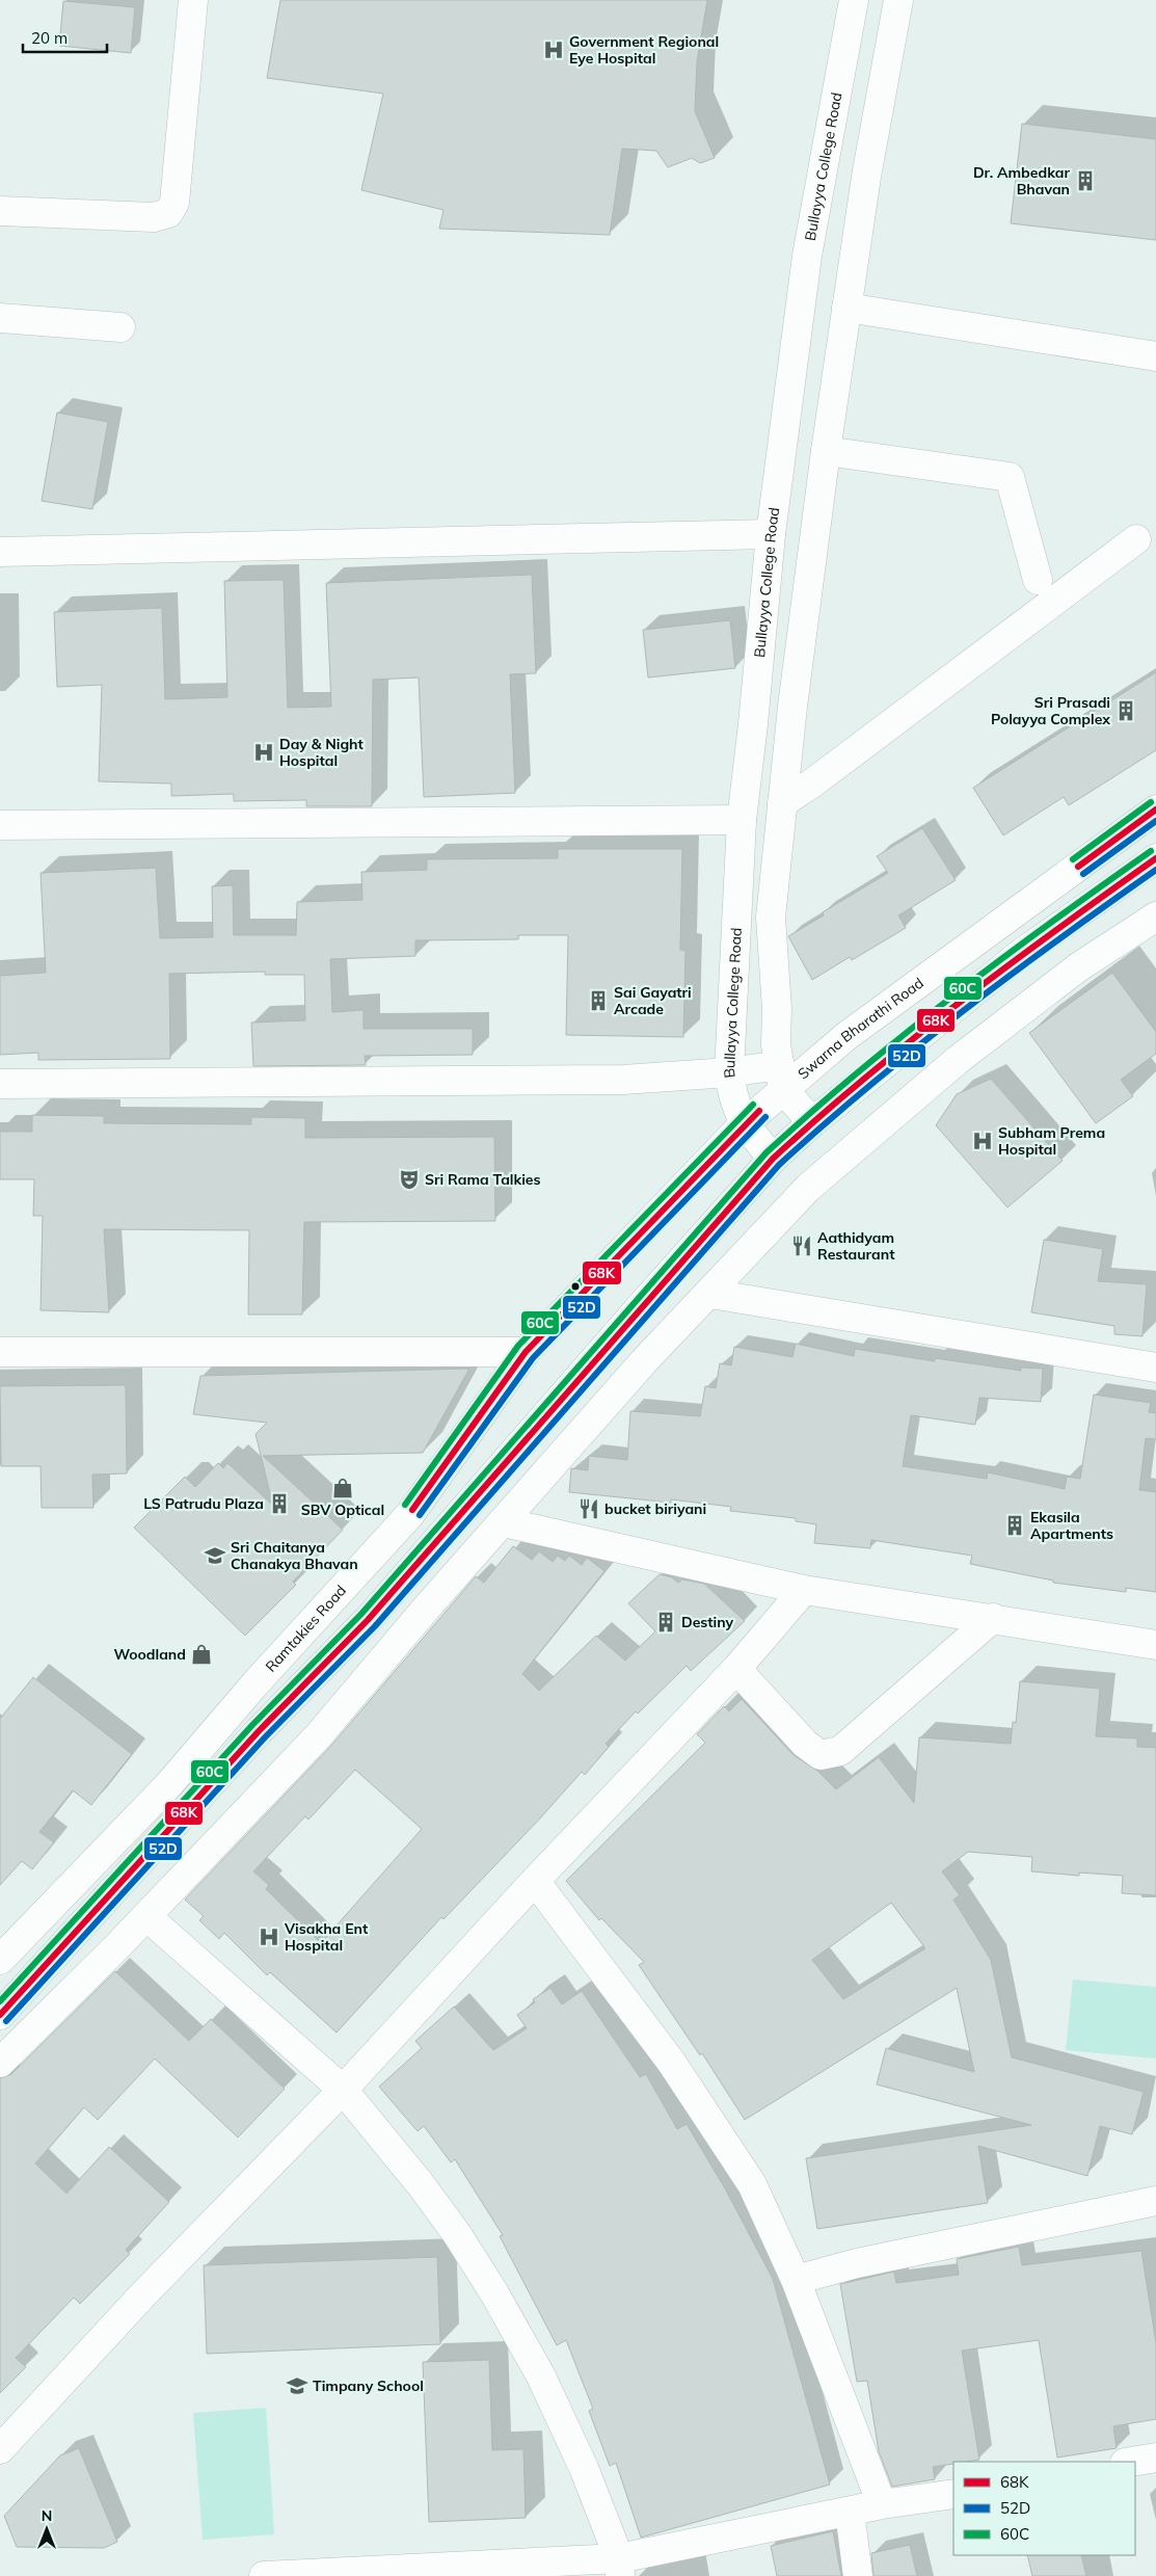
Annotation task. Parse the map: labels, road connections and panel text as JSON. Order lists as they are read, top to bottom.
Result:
{
  "streets": {
    "street": ["Bullayya College Road", "Swarna Bharathi Road", "Ramtakies Road"]
  },
  "crossings": [
    ["Bullayya College Road", "Swarna Bharathi Road"],
    ["Bullayya College Road", "Ramtakies Road"],
    ["Swarna Bharathi Road", "Ramtakies Road"]
  ],
  "places": {
    "hospital": [
      "Government Regional Eye Hospital",
      "Day & Night Hospital",
      "Subham Prema Hospital",
      "Visakha Ent Hospital"
    ],
    "building": [
      "Dr. Ambedkar Bhavan",
      "Sri Prasadi Polayya Complex",
      "Sai Gayatri Arcade",
      "LS Patrudu Plaza",
      "Ekasila Apartments",
      "Destiny"
    ],
    "theatre": ["Sri Rama Talkies"],
    "restaurant": ["Aathidyam Restaurant", "bucket biriyani"],
    "shop": ["SBV Optical", "Woodland"],
    "school or university": ["Sri Chaitanya Chanakya Bhavan", "Timpany School"]
  },
  "lines": ["transit line 60C", "transit line 68K", "transit line 52D"],
  "legend": ["68K", "52D", "60C"],
  "scale_bar": "20 m",
  "north": "top"
}
